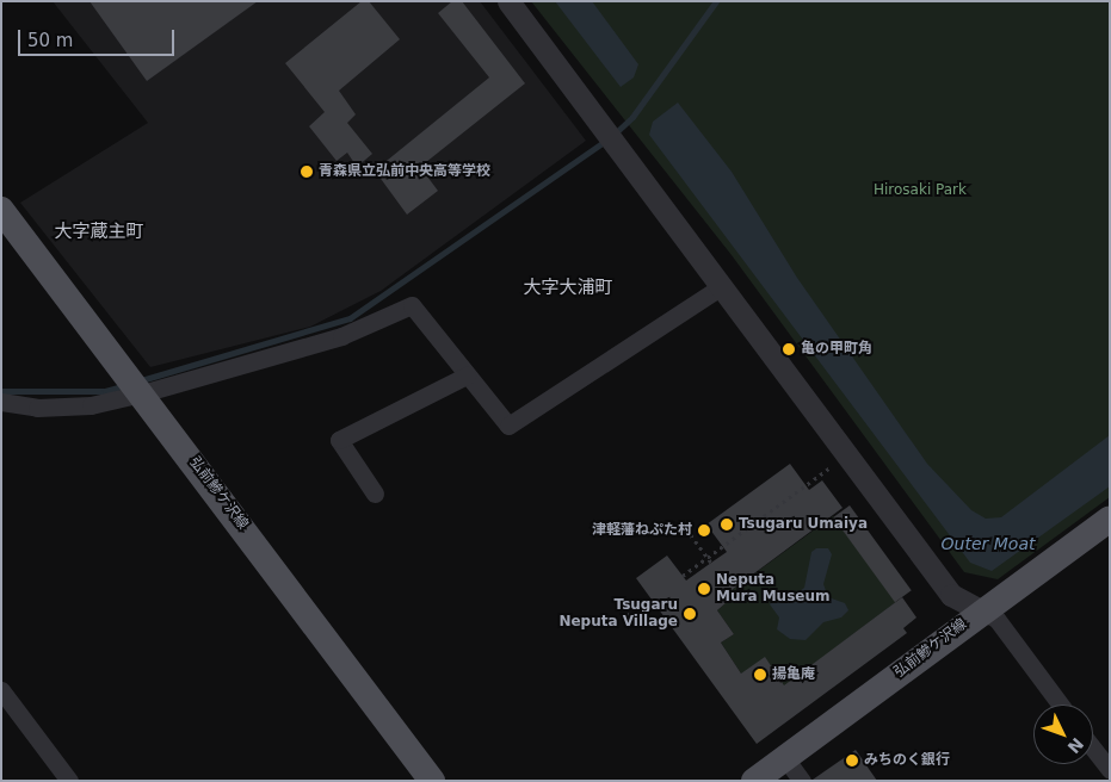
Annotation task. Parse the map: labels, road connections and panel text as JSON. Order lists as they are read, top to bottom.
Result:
{
  "streets": {
    "main road": ["弘前鰺ケ沢線"]
  },
  "districts": ["大字蔵主町", "大字大浦町"],
  "water": ["Outer Moat"],
  "parks": ["Hirosaki Park"],
  "places": [
    "青森県立弘前中央高等学校",
    "亀の甲町角",
    "Tsugaru Umaiya",
    "津軽藩ねぷた村",
    "Neputa Mura Museum",
    "Tsugaru Neputa Village",
    "揚亀庵",
    "みちのく銀行"
  ],
  "scale_bar": "50 m",
  "north": "bottom right"
}
